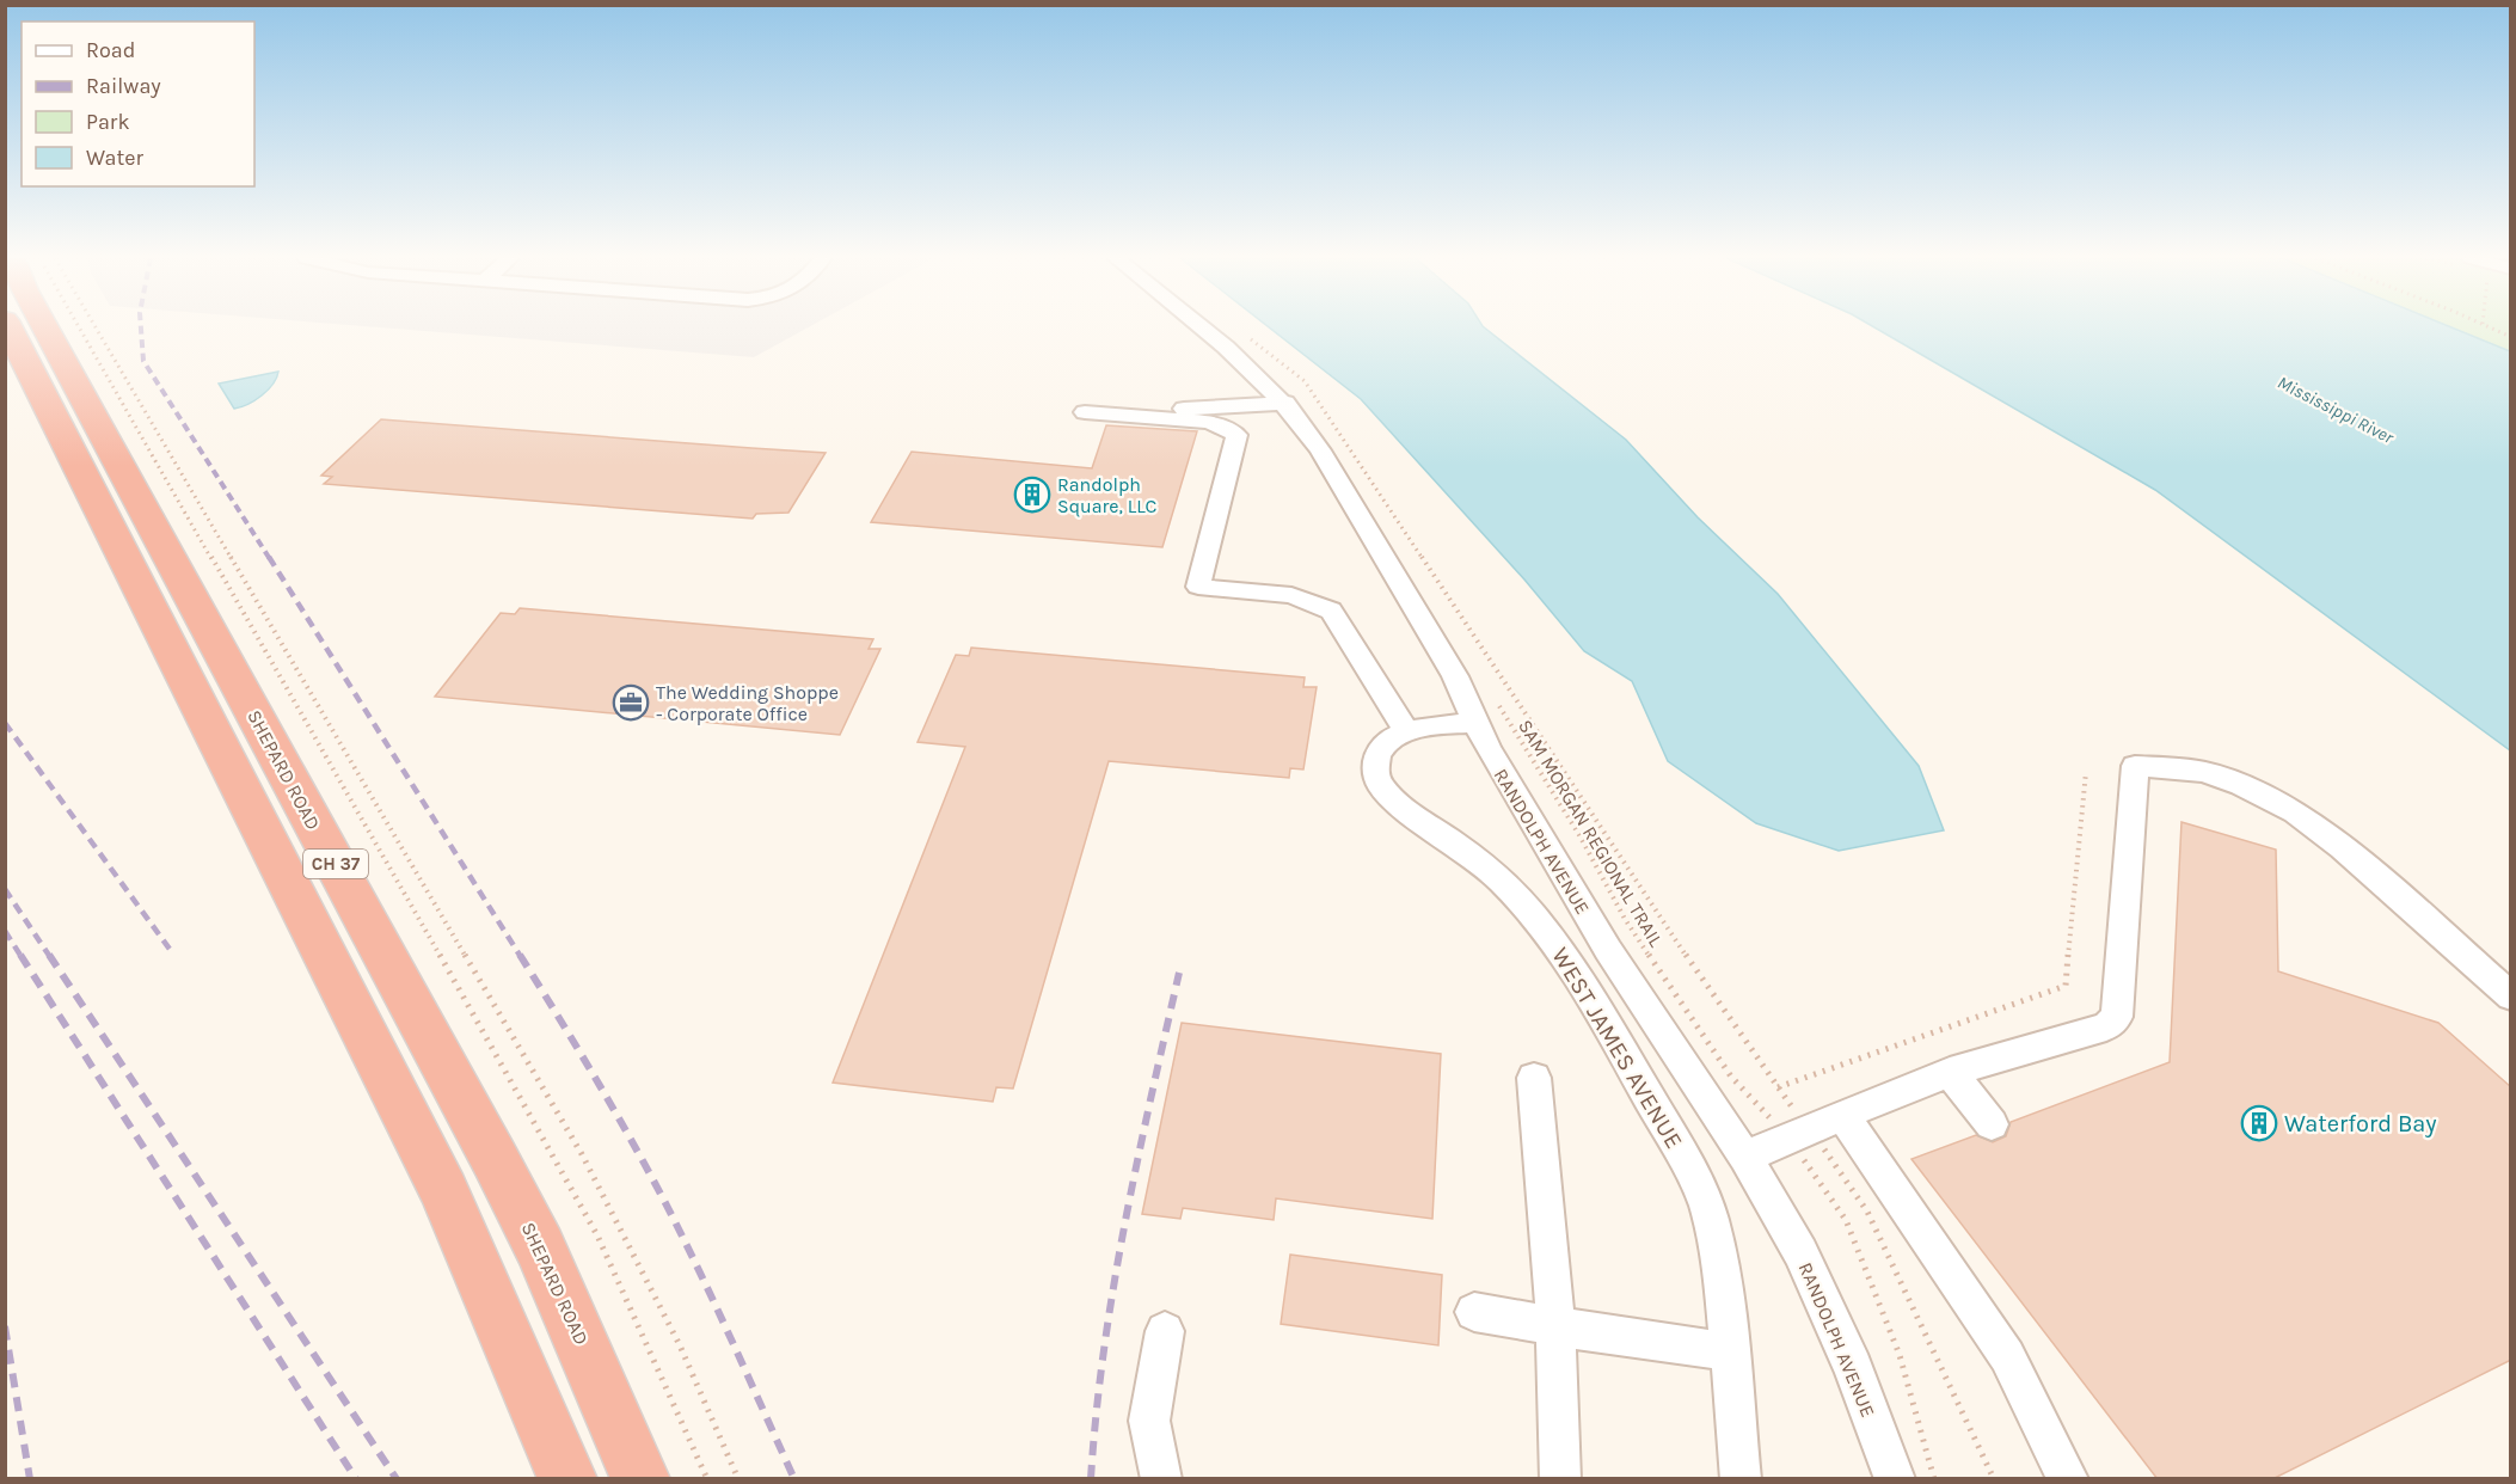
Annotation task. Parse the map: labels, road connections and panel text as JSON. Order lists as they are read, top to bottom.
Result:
{
  "streets": {
    "highway": ["SHEPARD ROAD", "CH 37"],
    "street": ["RANDOLPH AVENUE", "WEST JAMES AVENUE"],
    "path": ["SAM MORGAN REGIONAL TRAIL"]
  },
  "crossings": [
    ["SAM MORGAN REGIONAL TRAIL", "RANDOLPH AVENUE"],
    ["SAM MORGAN REGIONAL TRAIL", "WEST JAMES AVENUE"],
    ["RANDOLPH AVENUE", "WEST JAMES AVENUE"]
  ],
  "water": ["Mississippi River"],
  "places": {
    "building": ["Randolph Square, LLC", "Waterford Bay"],
    "office": ["The Wedding Shoppe - Corporate Office"]
  },
  "legend": [
    "Road",
    "Railway",
    "Park",
    "Water"
  ]
}
